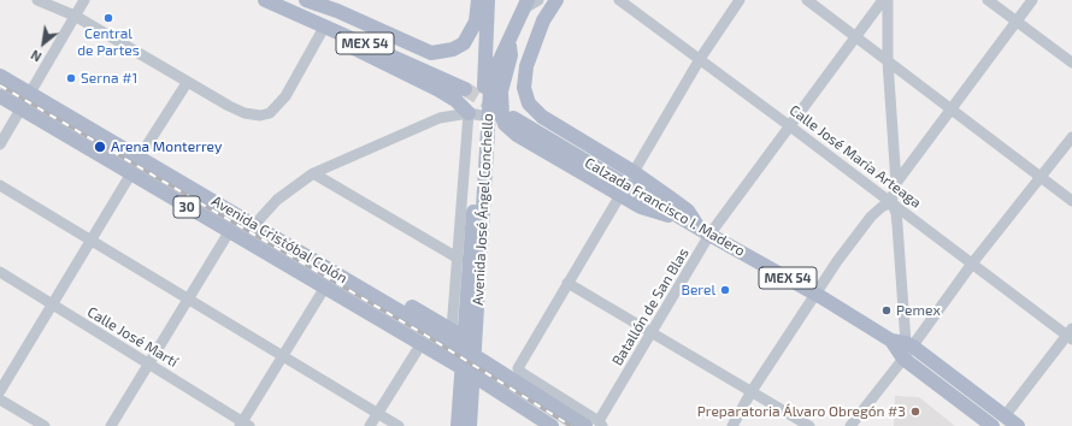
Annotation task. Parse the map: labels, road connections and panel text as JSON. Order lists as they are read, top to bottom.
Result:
{
  "streets": {
    "main road": [
      "MEX 54",
      "30",
      "Calzada Francisco I. Madero",
      "Avenida José Ángel Conchello",
      "Avenida Cristóbal Colón"
    ],
    "street": ["Calle José María Arteaga", "Batallón de San Blas", "Calle José Martí"]
  },
  "crossings": [
    ["Calle José María Arteaga", "Batallón de San Blas"],
    ["Calzada Francisco I. Madero", "Batallón de San Blas"],
    ["Avenida José Ángel Conchello", "Avenida Cristóbal Colón"]
  ],
  "places": [
    "Central de Partes",
    "Serna #1",
    "Arena Monterrey",
    "Berel",
    "Pemex",
    "Preparatoria Álvaro Obregón #3"
  ],
  "north": "bottom left"
}
